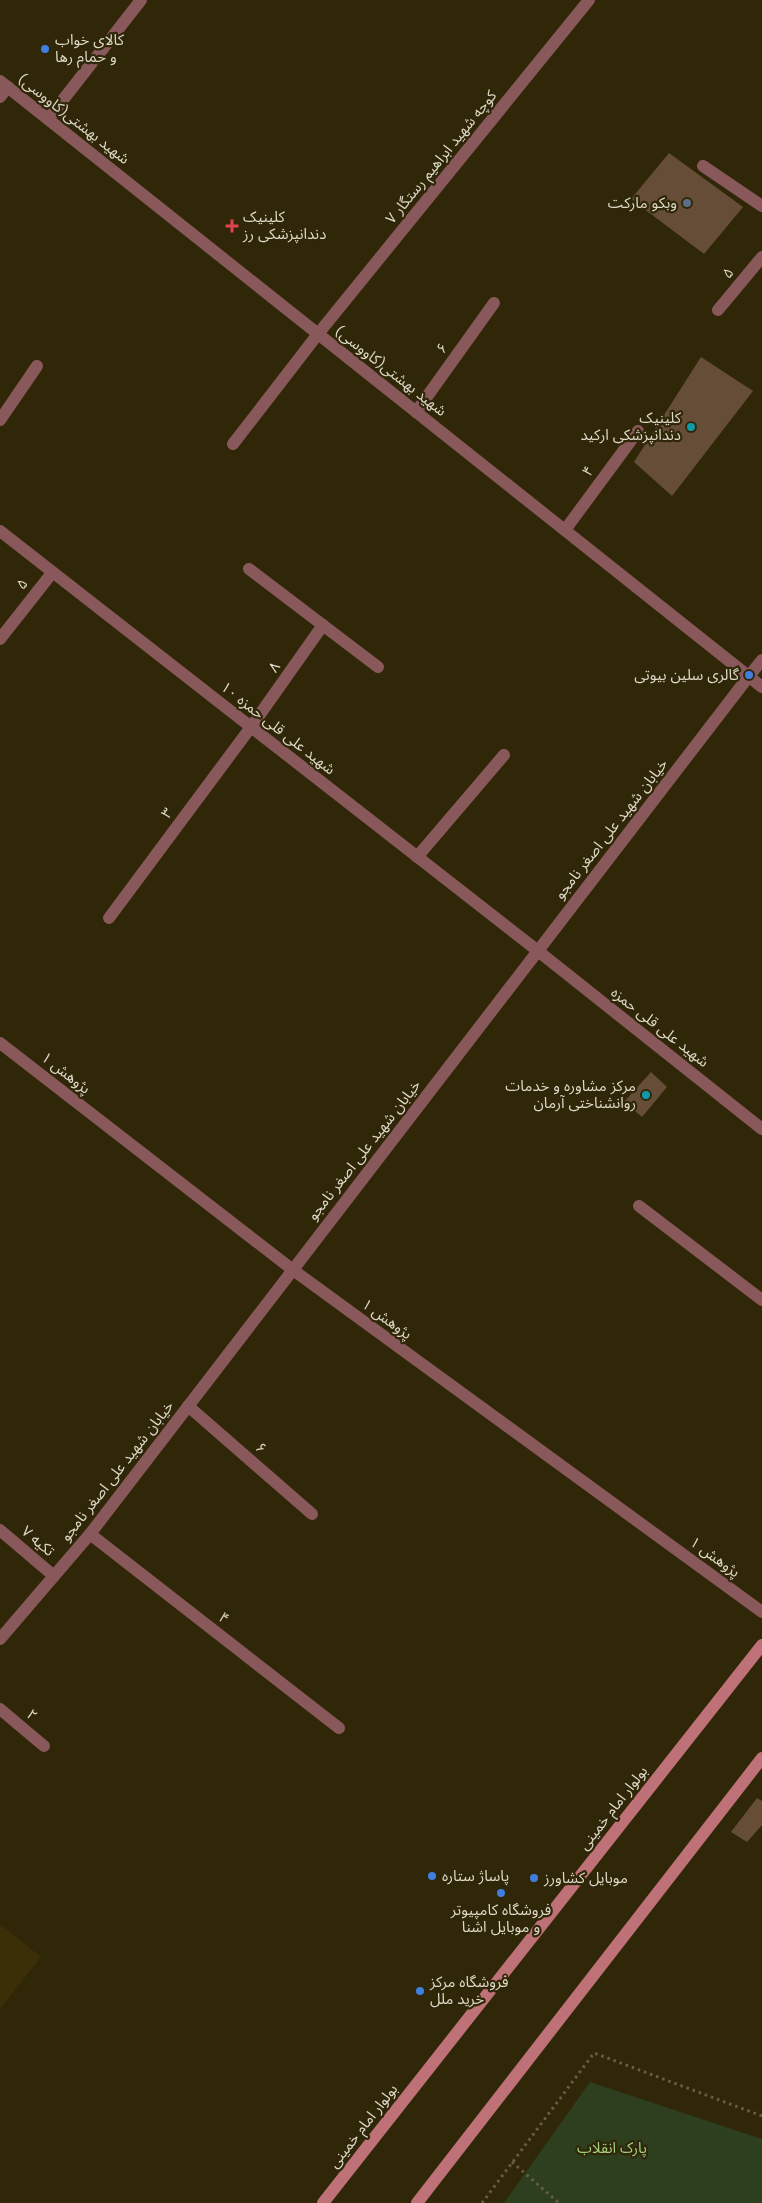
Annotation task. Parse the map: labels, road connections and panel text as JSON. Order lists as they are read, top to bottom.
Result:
{
  "streets": {
    "main road": ["بولوار امام خمینی"],
    "street": [
      "شهید بهشتی(کاووسی)",
      "کوچه شهید ابراهیم رستگار ۷",
      "۵",
      "۶",
      "۴",
      "۸",
      "شهید علی قلی حمزه ۱۰",
      "۳",
      "خیابان شهید علی اصغر نامجو",
      "شهید علی قلی حمزه",
      "پژوهش ۱",
      "تکیه ۷",
      "۲"
    ]
  },
  "crossings": [
    ["شهید بهشتی(کاووسی)", "کوچه شهید ابراهیم رستگار ۷"],
    ["شهید بهشتی(کاووسی)", "۶"],
    ["شهید بهشتی(کاووسی)", "۴"],
    ["شهید بهشتی(کاووسی)", "خیابان شهید علی اصغر نامجو"],
    ["۵", "شهید علی قلی حمزه ۱۰"],
    ["۶", "خیابان شهید علی اصغر نامجو"],
    ["۴", "خیابان شهید علی اصغر نامجو"],
    ["۸", "شهید علی قلی حمزه ۱۰"],
    ["۸", "۳"],
    ["شهید علی قلی حمزه ۱۰", "۳"],
    ["شهید علی قلی حمزه ۱۰", "خیابان شهید علی اصغر نامجو"],
    ["شهید علی قلی حمزه ۱۰", "شهید علی قلی حمزه"],
    ["خیابان شهید علی اصغر نامجو", "شهید علی قلی حمزه"],
    ["خیابان شهید علی اصغر نامجو", "پژوهش ۱"],
    ["خیابان شهید علی اصغر نامجو", "تکیه ۷"]
  ],
  "parks": ["پارک انقلاب"],
  "places": {
    "other": [
      "کالای خواب و حمام رها",
      "وبکو مارکت",
      "کلینیک دندانپزشکی ارکید",
      "گالری سلین بیوتی",
      "مرکز مشاوره و خدمات روانشناختی آرمان",
      "پاساژ ستاره",
      "موبایل کشاورز",
      "فروشگاه کامپیوتر و موبایل اشنا",
      "فروشگاه مرکز خرید ملل"
    ],
    "health": ["کلینیک دندانپزشکی رز"]
  }
}
